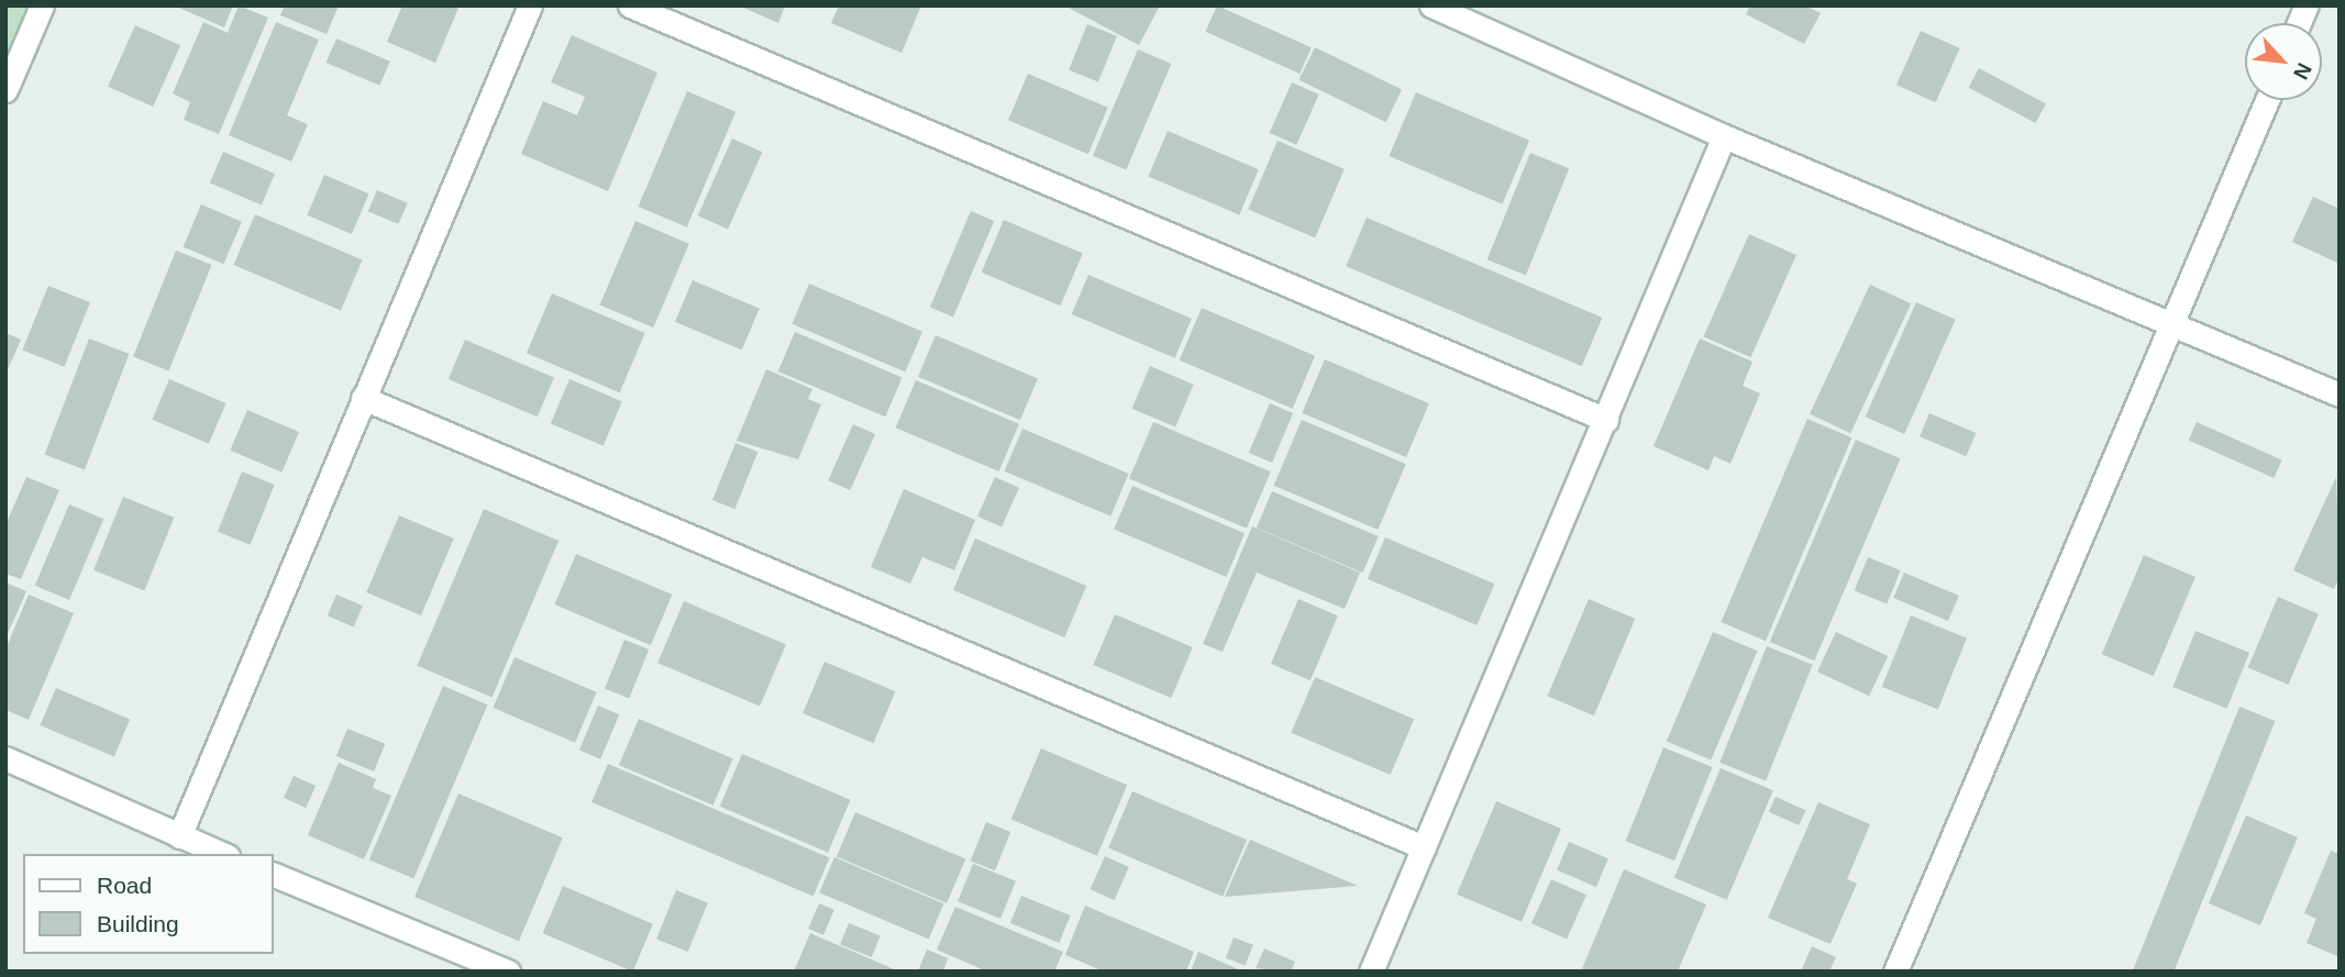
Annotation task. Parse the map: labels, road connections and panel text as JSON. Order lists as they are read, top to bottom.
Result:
{
  "legend": ["Road", "Building"],
  "north": "bottom right"
}
